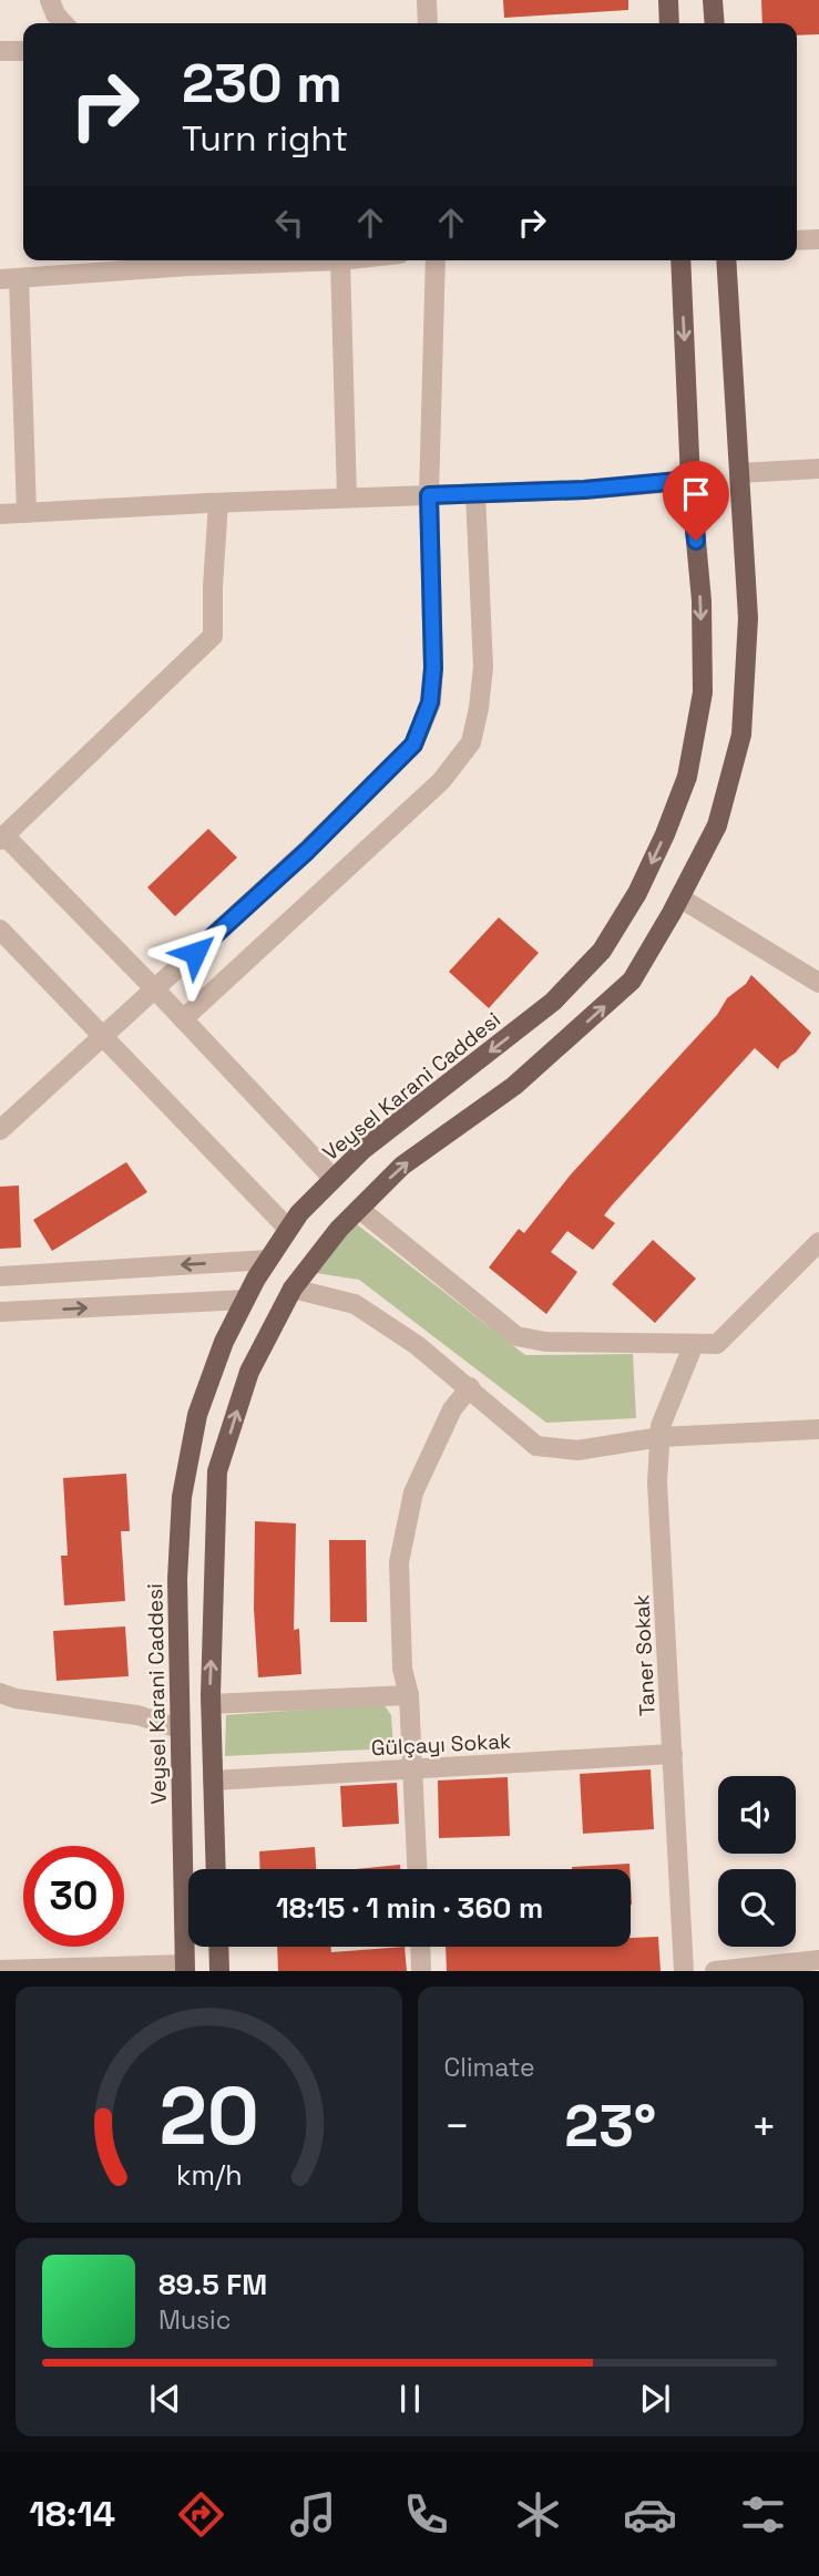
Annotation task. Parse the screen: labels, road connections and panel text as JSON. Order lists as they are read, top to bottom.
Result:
{
  "streets": {
    "main road": ["Veysel Karani Caddesi"],
    "street": ["Taner Sokak", "Gülçayı Sokak"]
  },
  "crossings": [
    ["Taner Sokak", "Gülçayı Sokak"]
  ],
  "page": {
    "turn": ["230 m", "Turn right"],
    "limit": "30",
    "trip": "18:15 · 1 min · 360 m",
    "tile": "Climate",
    "heat": ["−", "23°", "+"],
    "song": ["89.5 FM", "Music"],
    "tabs": "18:14",
    "gauge": ["20", "km/h"]
  }
}
